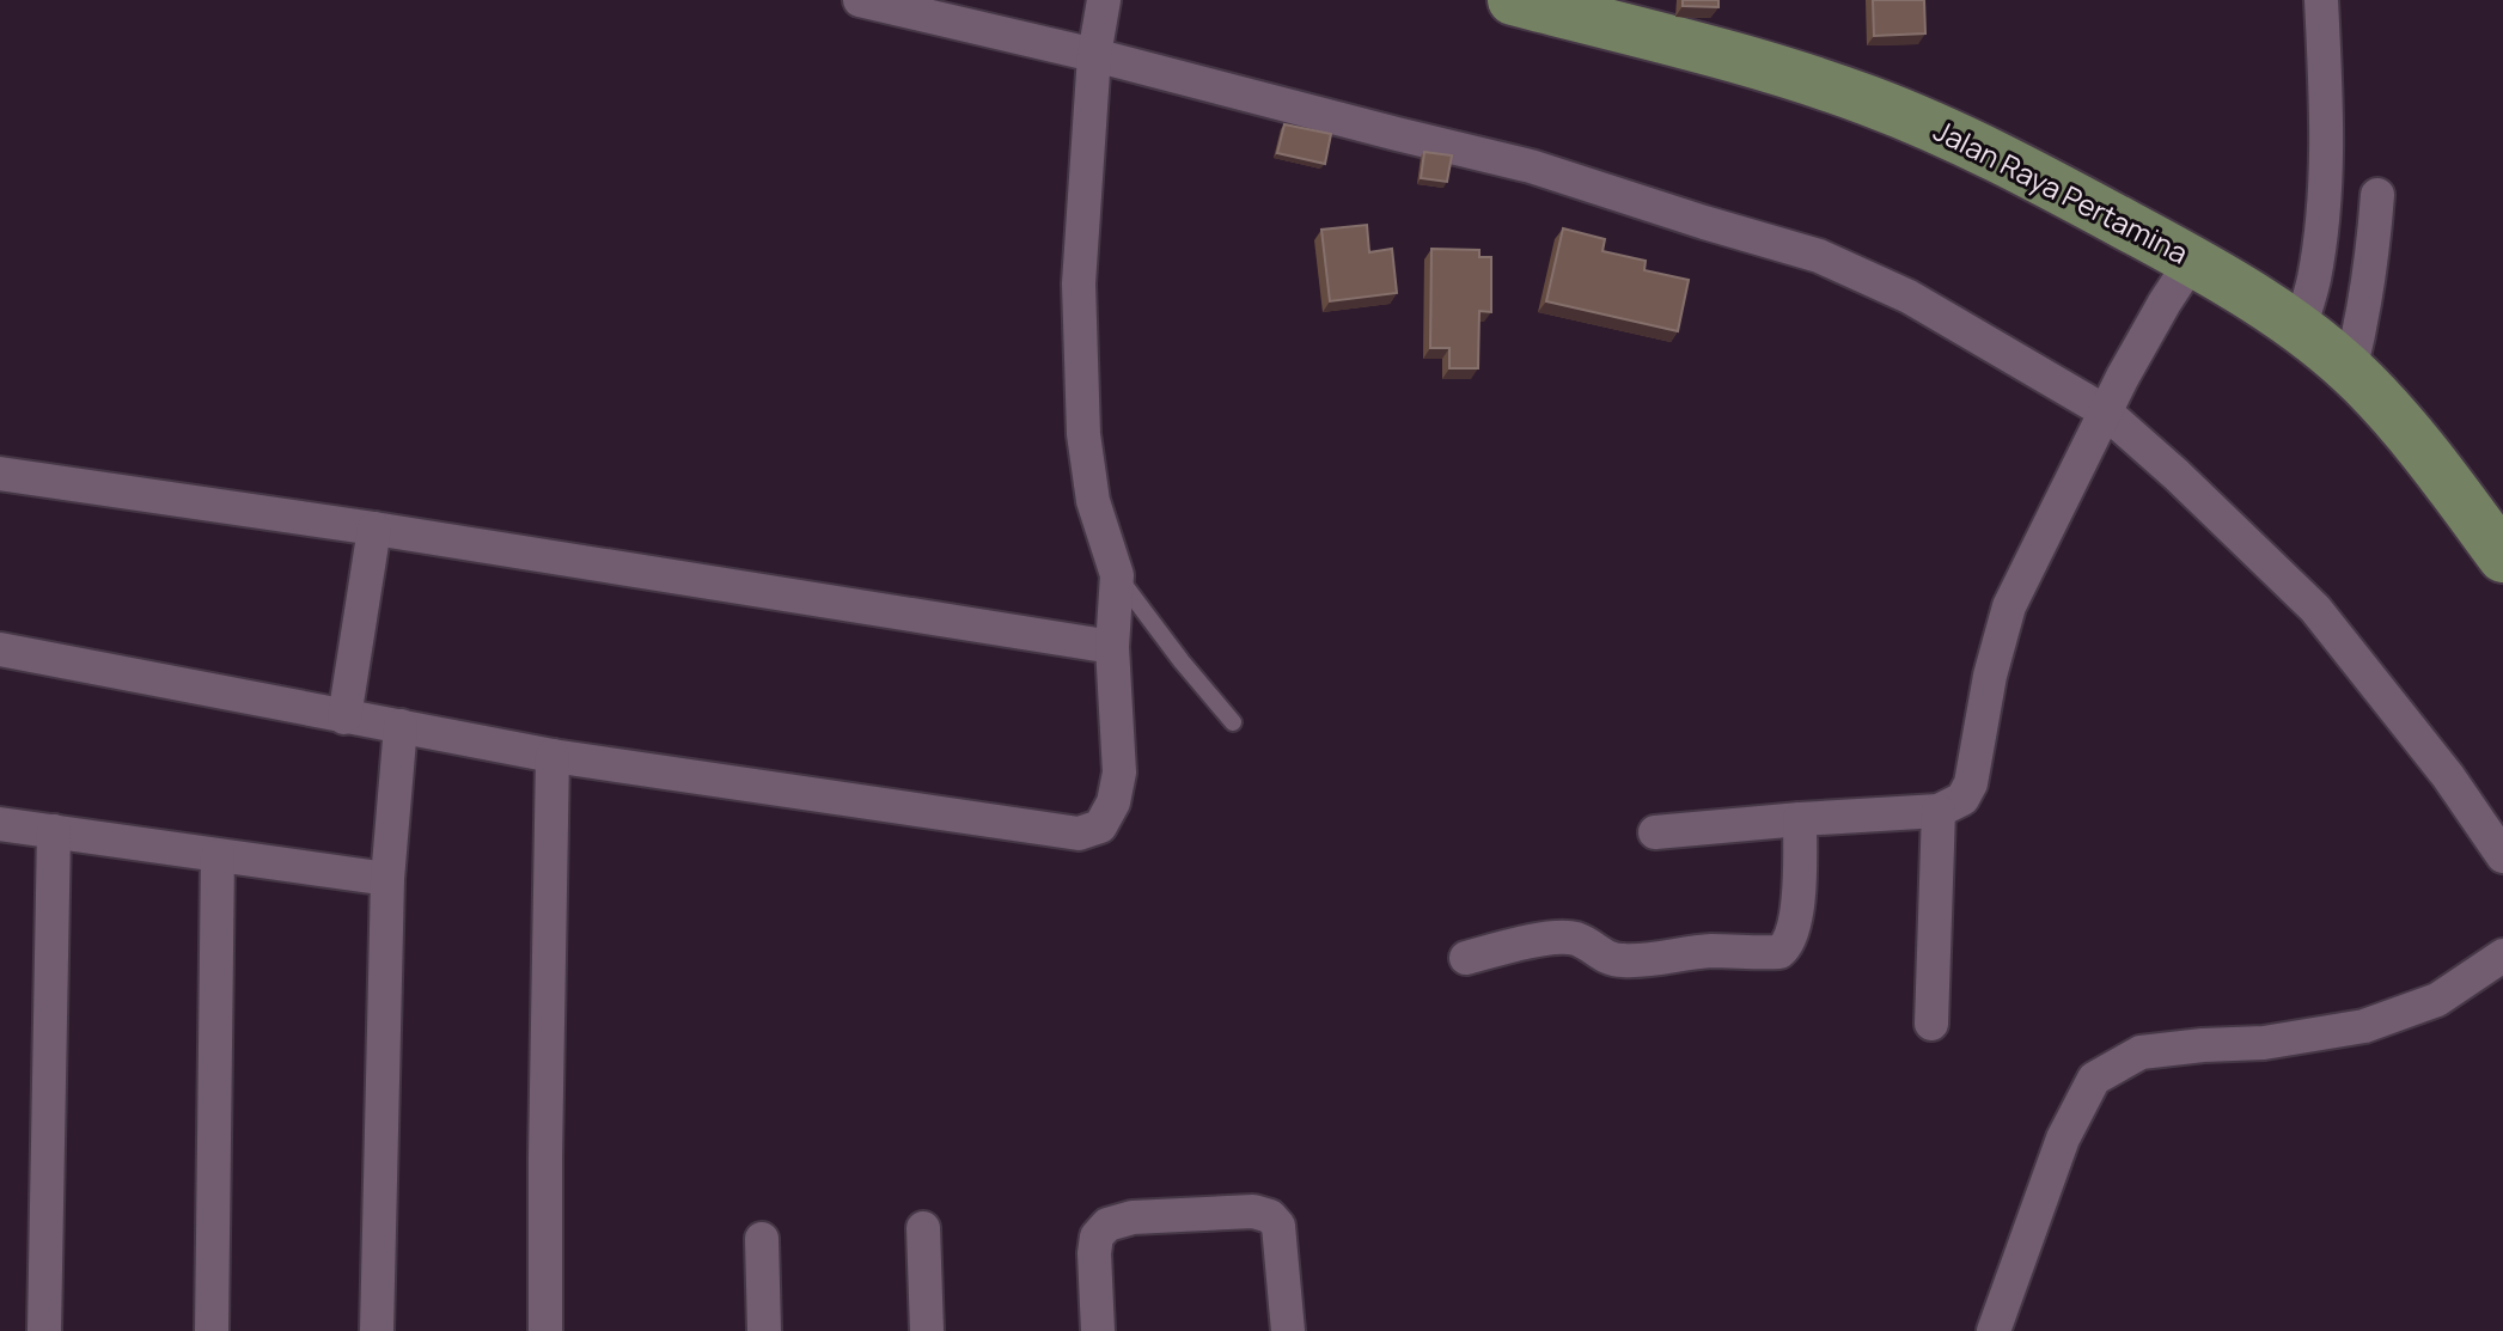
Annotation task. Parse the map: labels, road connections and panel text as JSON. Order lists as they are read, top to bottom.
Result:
{
  "streets": {
    "main road": ["Jalan Raya Pertamina"]
  }
}
